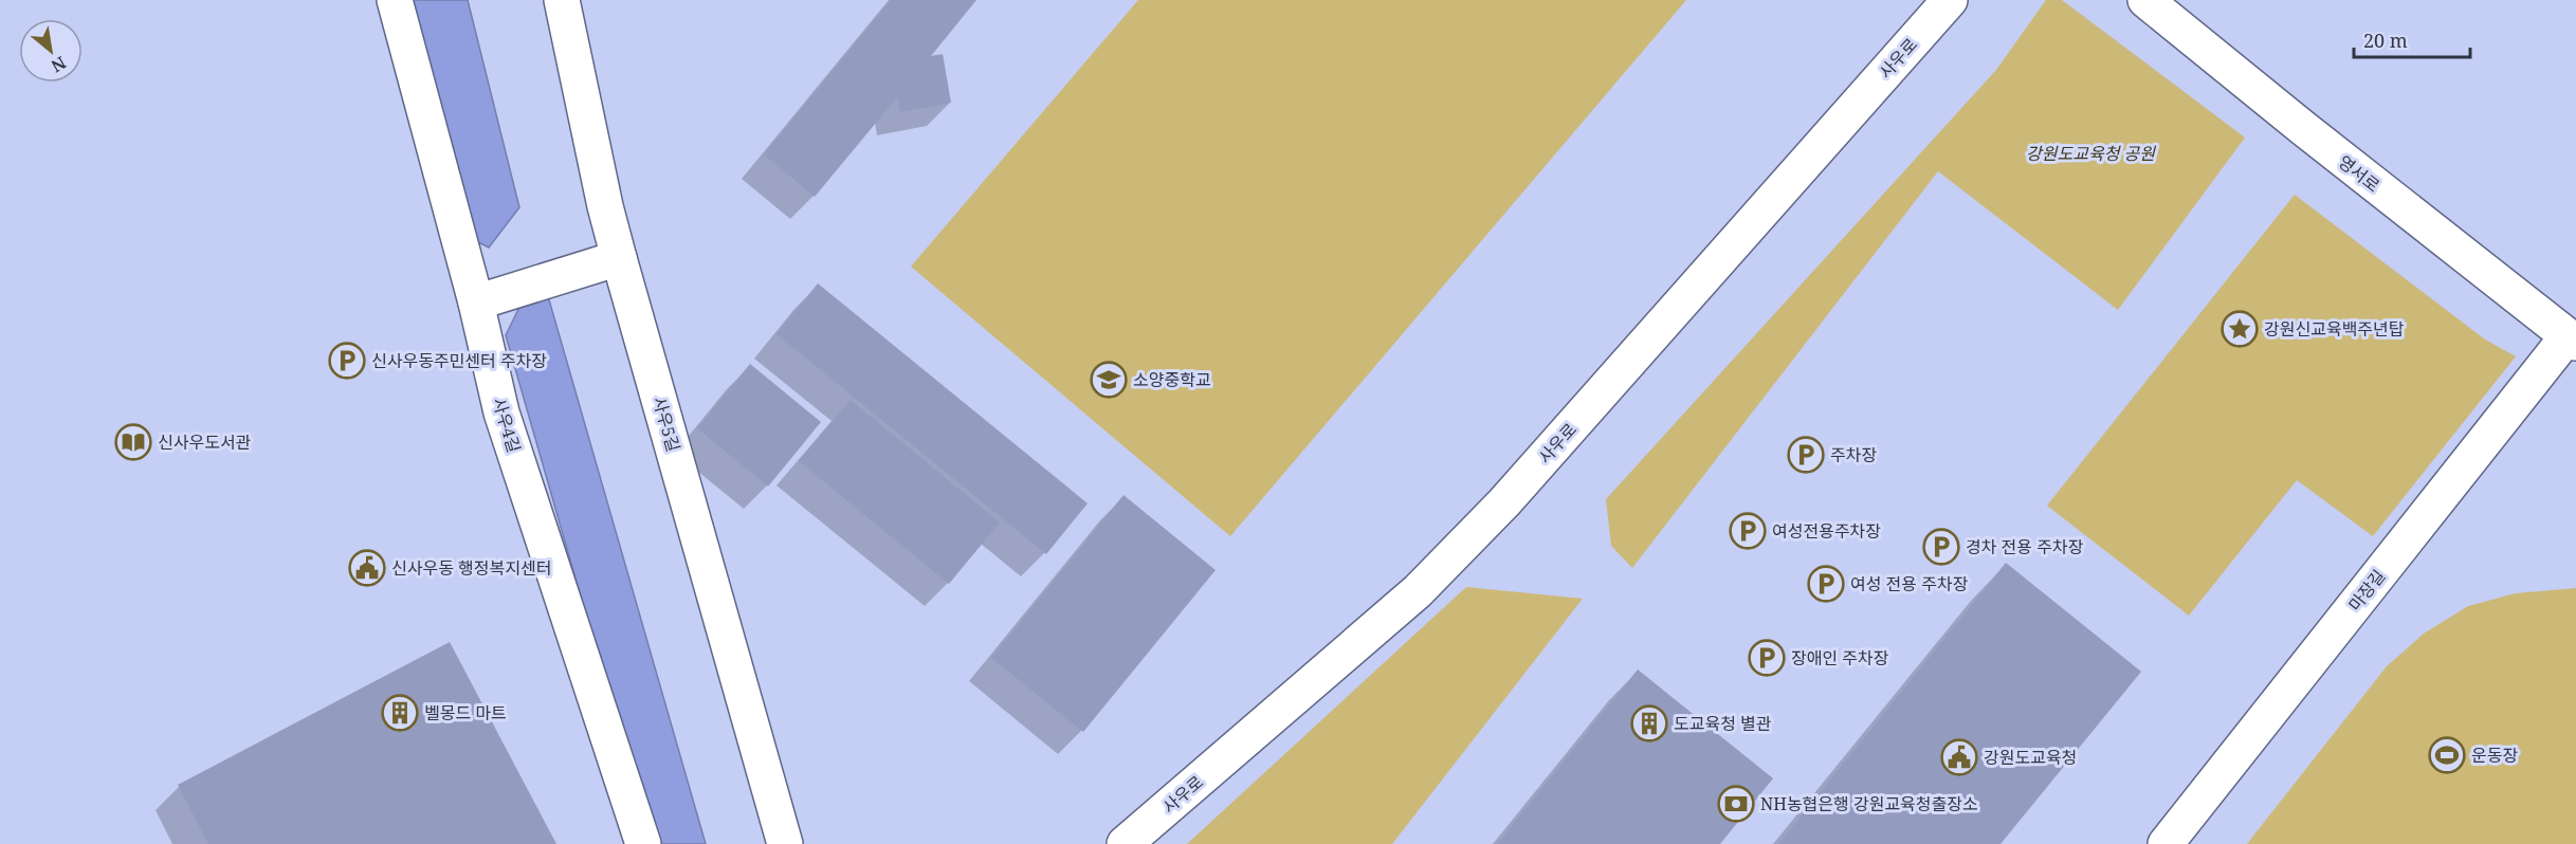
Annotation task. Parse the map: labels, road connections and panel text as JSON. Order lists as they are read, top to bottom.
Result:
{
  "streets": {
    "street": [
      "사우로",
      "영서로",
      "사우5길",
      "사우4길",
      "마장길"
    ]
  },
  "crossings": [
    ["영서로", "마장길"]
  ],
  "parks": ["강원도교육청 공원"],
  "places": {
    "place": ["강원신교육백주년탑"],
    "parking": [
      "신사우동주민센터 주차장",
      "주차장",
      "여성전용주차장",
      "경차 전용 주차장",
      "여성 전용 주차장",
      "장애인 주차장"
    ],
    "school or university": ["소양중학교"],
    "library": ["신사우도서관"],
    "public building": ["신사우동 행정복지센터", "강원도교육청"],
    "building": ["벨몽드 마트", "도교육청 별관"],
    "sports": ["운동장"],
    "bank": ["NH농협은행 강원교육청출장소"]
  },
  "scale_bar": "20 m",
  "north": "bottom right"
}
